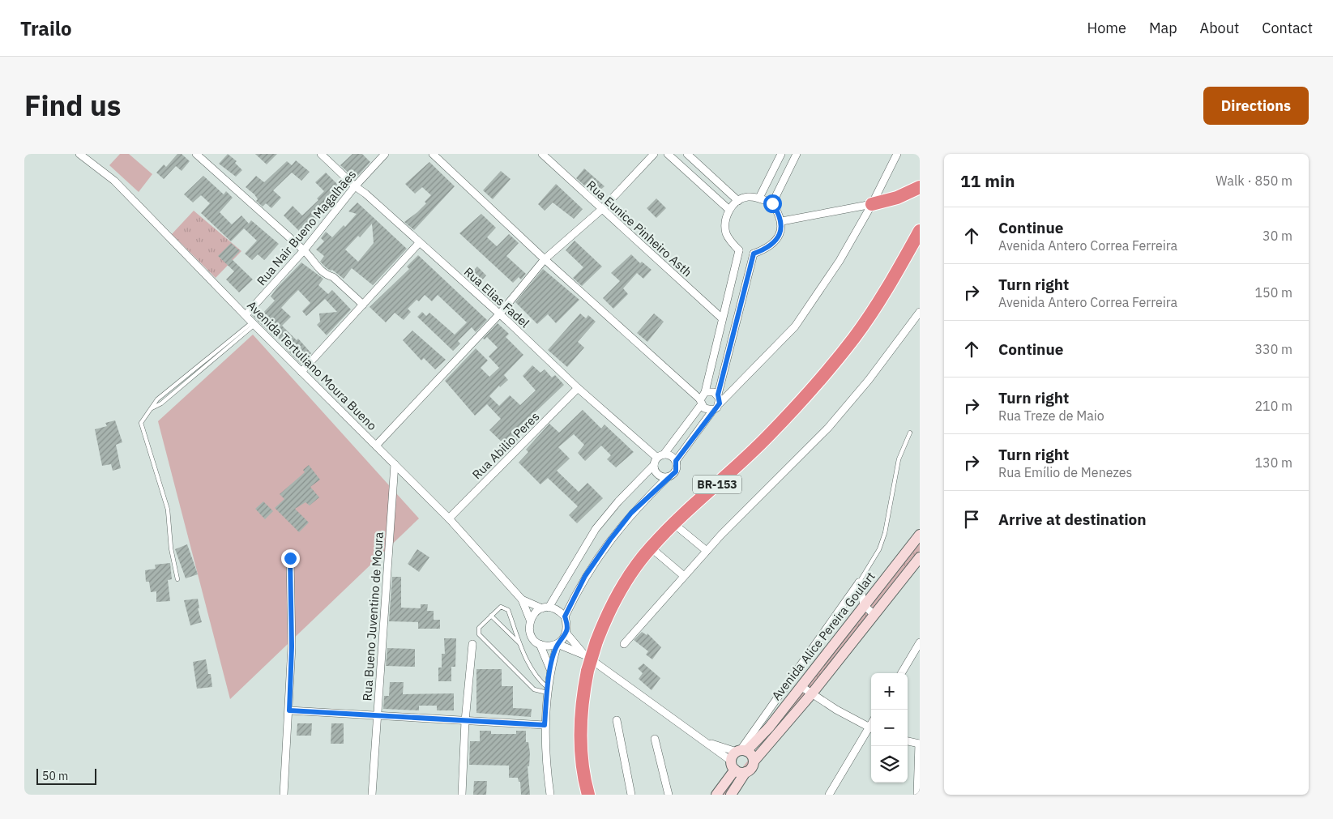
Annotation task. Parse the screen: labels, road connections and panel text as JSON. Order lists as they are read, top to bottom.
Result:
{
  "streets": {
    "highway": ["BR-153"],
    "street": [
      "Rua Nair Bueno Magalhães",
      "Rua Eunice Pinheiro Asth",
      "Rua Elias Fadel",
      "Avenida Tertuliano Moura Bueno",
      "Rua Abilio Peres",
      "Rua Bueno Juventino de Moura",
      "Avenida Alice Pereira Goulart"
    ]
  },
  "crossings": [
    ["Rua Nair Bueno Magalhães", "Rua Elias Fadel"],
    ["Rua Nair Bueno Magalhães", "Avenida Tertuliano Moura Bueno"],
    ["Rua Elias Fadel", "Rua Abilio Peres"],
    ["Avenida Tertuliano Moura Bueno", "Rua Abilio Peres"],
    ["Avenida Tertuliano Moura Bueno", "Rua Bueno Juventino de Moura"]
  ],
  "scale_bar": "50 m",
  "page": {
    "header": "Trailo",
    "nav": [
      "Home",
      "Map",
      "About",
      "Contact"
    ],
    "title": "Find us",
    "buttons": "Directions",
    "heading": ["11 min", "Walk · 850 m"],
    "list": [
      ["Continue", "Avenida Antero Correa Ferreira", "30 m"],
      ["Turn right", "Avenida Antero Correa Ferreira", "150 m"],
      ["Continue", "330 m"],
      ["Turn right", "Rua Treze de Maio", "210 m"],
      ["Turn right", "Rua Emílio de Menezes", "130 m"],
      "Arrive at destination"
    ],
    "map_buttons": ["+", "−"],
    "scale": "50 m"
  }
}
